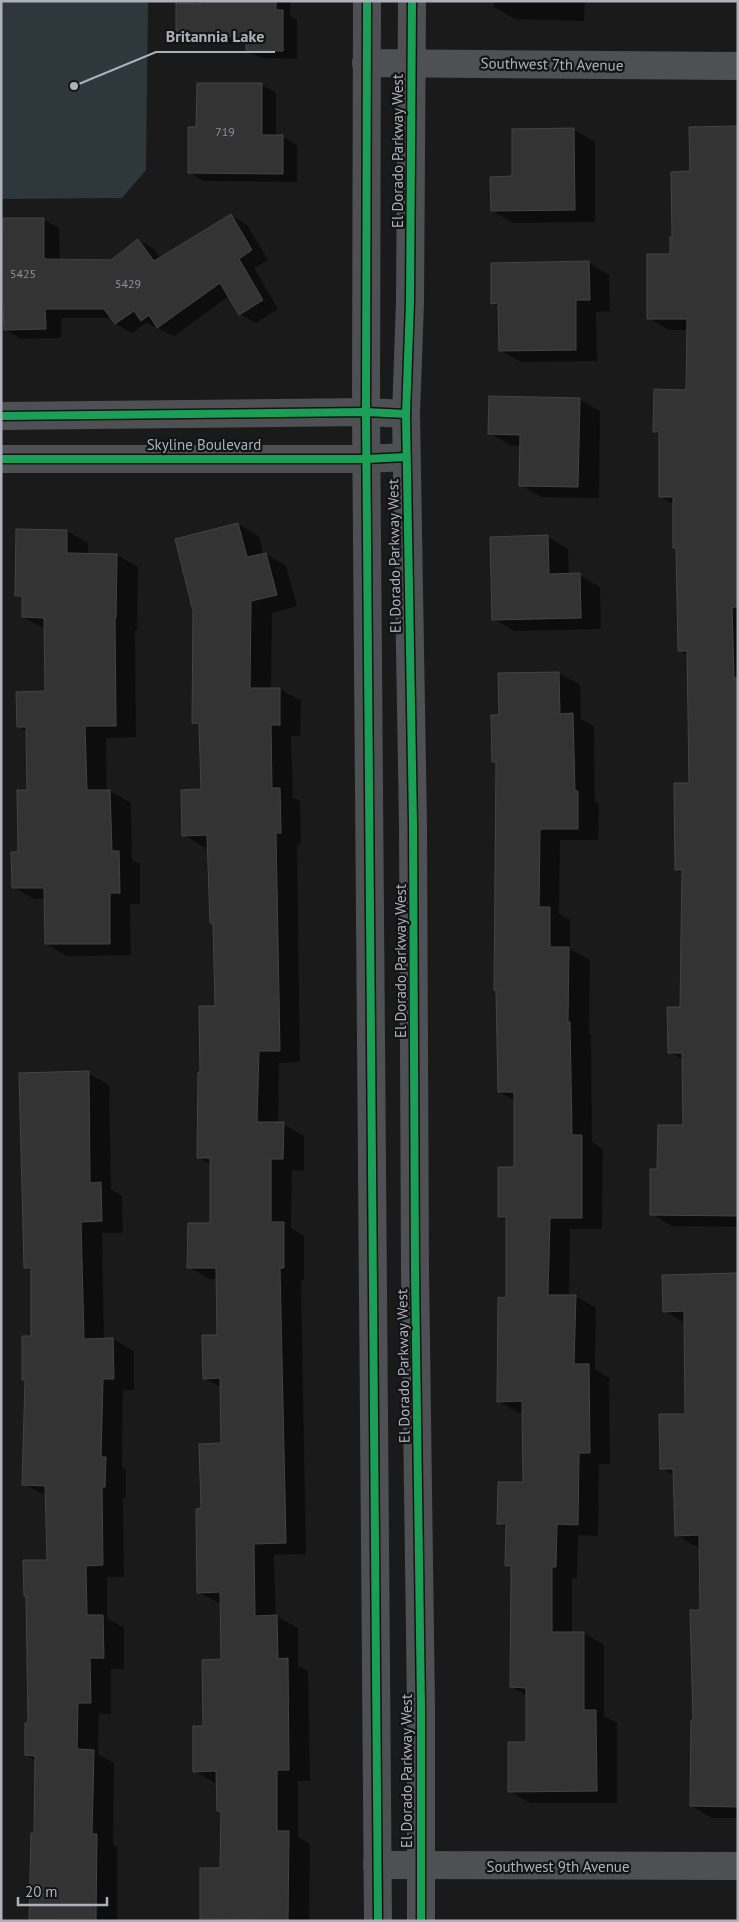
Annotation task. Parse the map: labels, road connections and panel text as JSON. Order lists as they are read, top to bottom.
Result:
{
  "streets": {
    "street": [
      "Southwest 7th Avenue",
      "El Dorado Parkway West",
      "Skyline Boulevard",
      "Southwest 9th Avenue"
    ]
  },
  "crossings": [
    ["Southwest 7th Avenue", "El Dorado Parkway West"],
    ["El Dorado Parkway West", "Skyline Boulevard"],
    ["El Dorado Parkway West", "Southwest 9th Avenue"]
  ],
  "places": ["Britannia Lake"],
  "house_numbers": ["719", "5425", "5429"],
  "scale_bar": "20 m"
}
